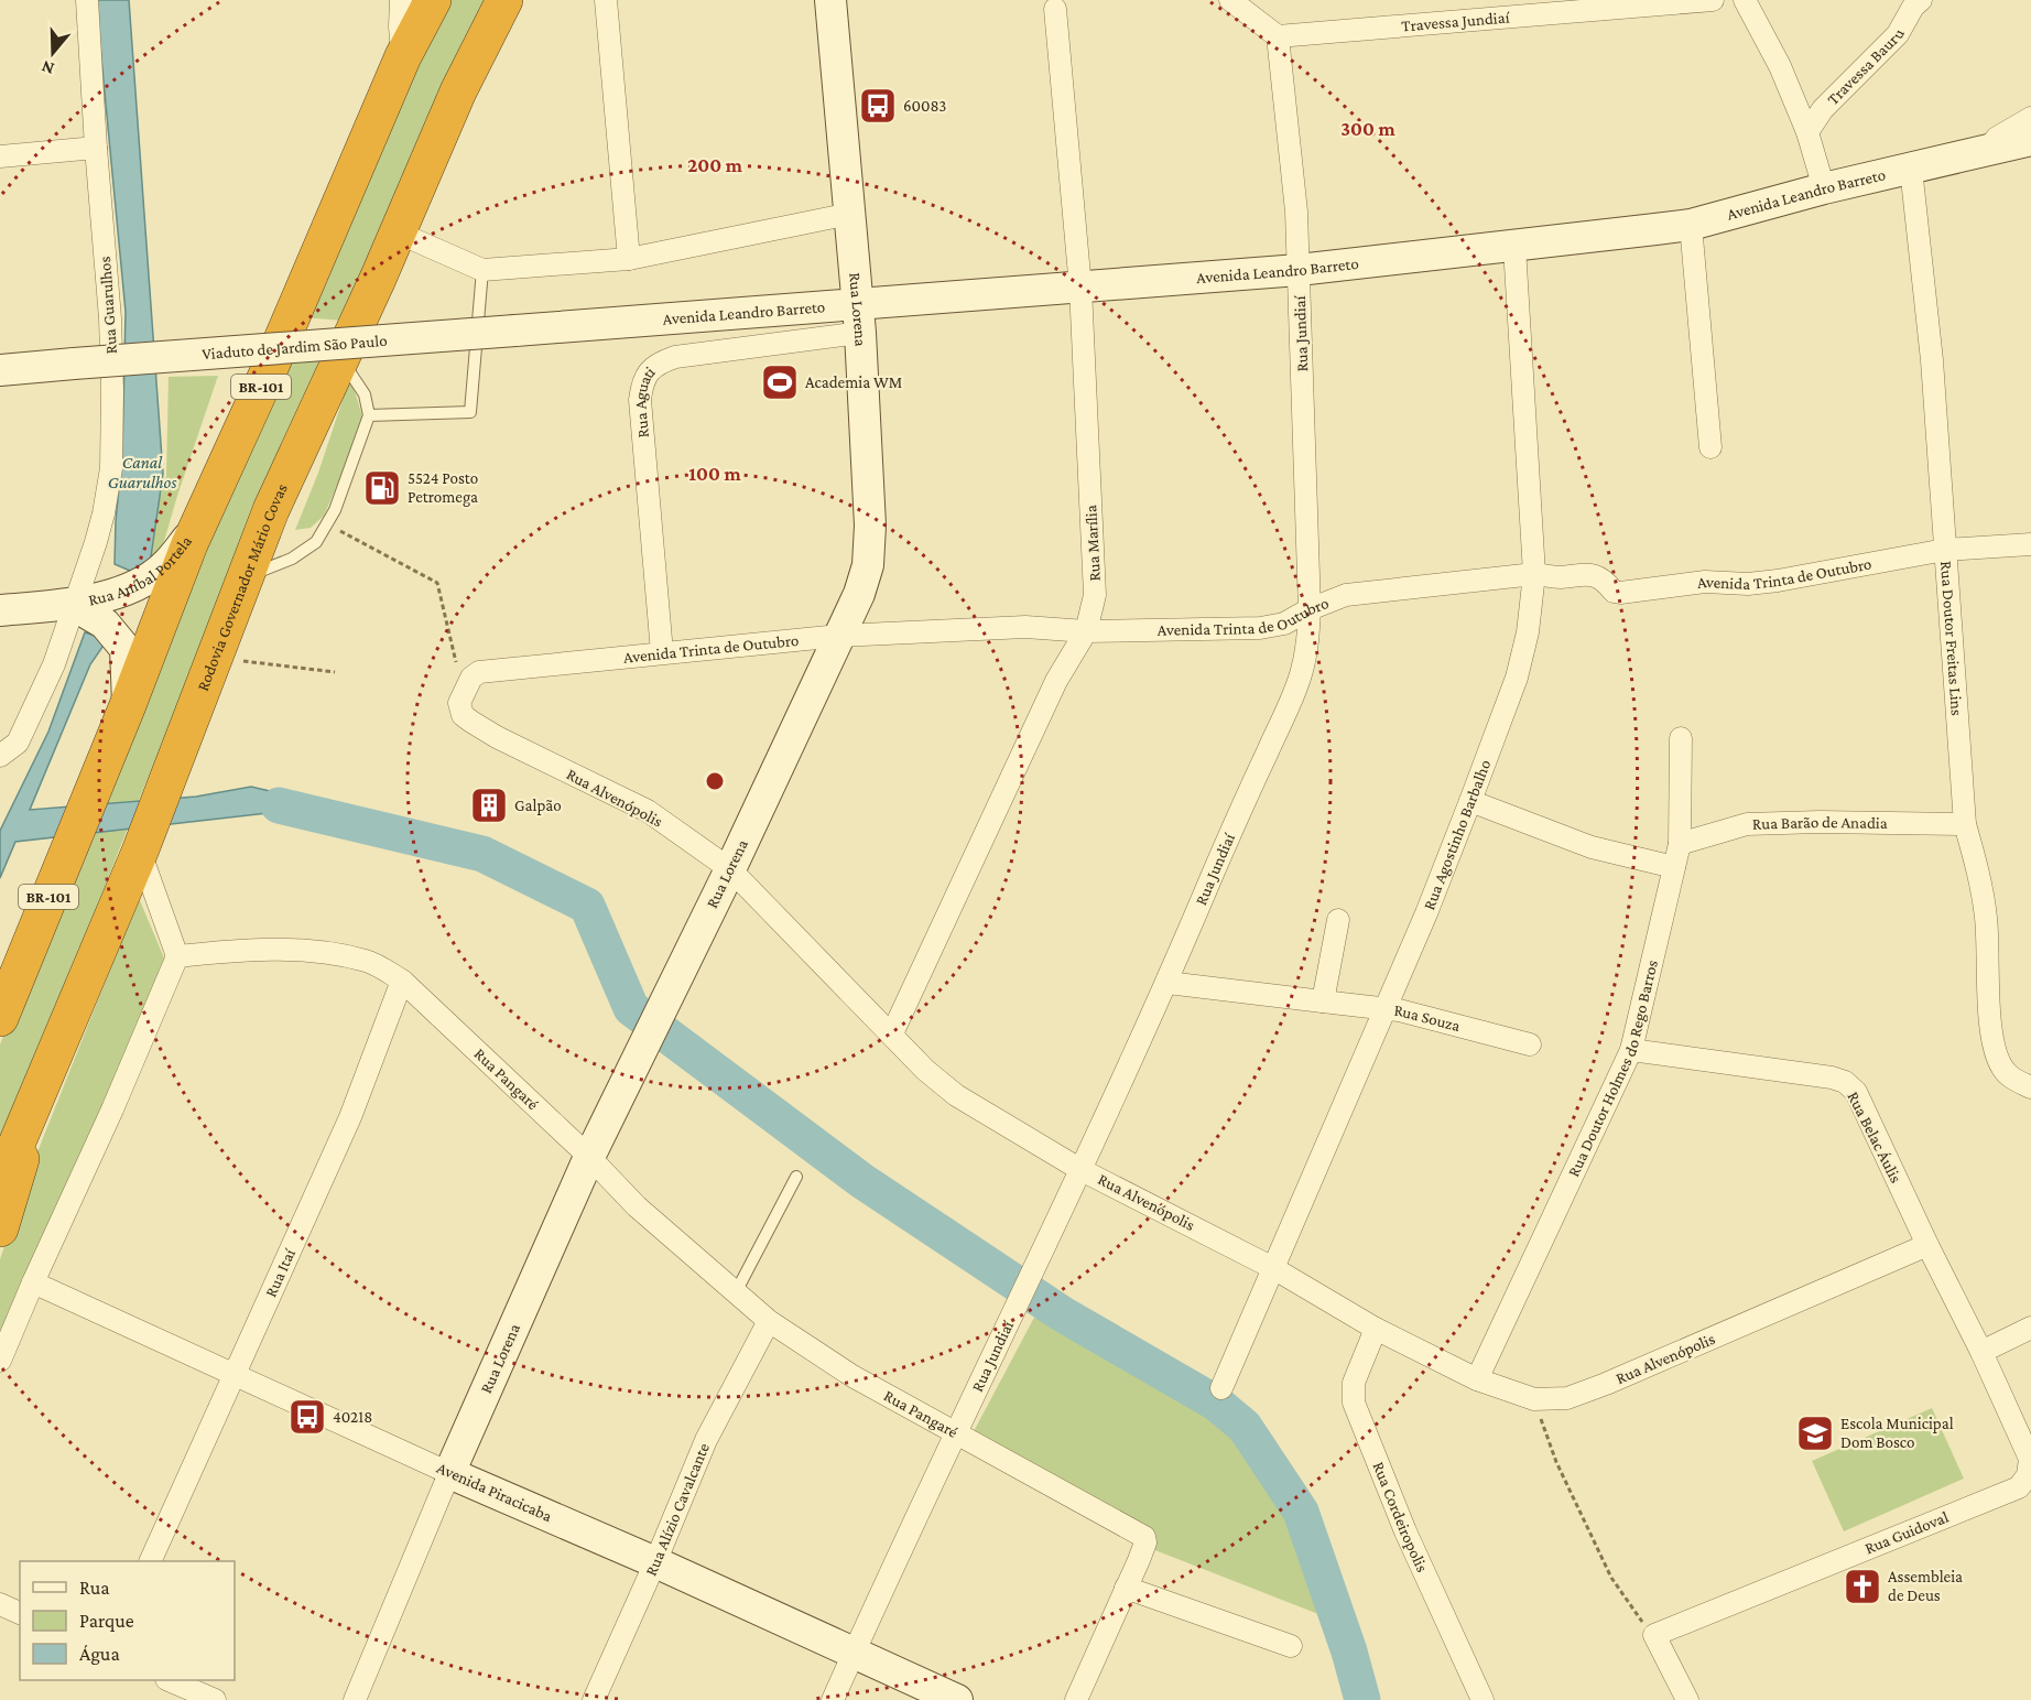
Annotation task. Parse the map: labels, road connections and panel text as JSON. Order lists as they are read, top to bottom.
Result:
{
  "streets": {
    "highway": ["BR-101", "Rodovia Governador Mário Covas"],
    "main road": [
      "Avenida Leandro Barreto",
      "Rua Lorena",
      "Viaduto de Jardim São Paulo",
      "Rua Aníbal Portela",
      "Avenida Piracicaba"
    ],
    "street": [
      "Travessa Jundiaí",
      "Travessa Bauru",
      "Rua Guarulhos",
      "Rua Jundiaí",
      "Rua Aguati",
      "Rua Marília",
      "Avenida Trinta de Outubro",
      "Rua Doutor Freitas Lins",
      "Rua Alvenópolis",
      "Rua Barão de Anadia",
      "Rua Agostinho Barbalho",
      "Rua Souza",
      "Rua Doutor Holmes do Rego Barros",
      "Rua Pangaré",
      "Rua Belac Áulis",
      "Rua Itaí",
      "Rua Alízio Cavalcante",
      "Rua Cordeiropolis",
      "Rua Guidoval"
    ]
  },
  "crossings": [
    ["Travessa Jundiaí", "Rua Jundiaí"],
    ["Avenida Leandro Barreto", "Rua Lorena"],
    ["Avenida Leandro Barreto", "Rua Jundiaí"],
    ["Avenida Leandro Barreto", "Viaduto de Jardim São Paulo"],
    ["Avenida Leandro Barreto", "Rua Aguati"],
    ["Avenida Leandro Barreto", "Rua Marília"],
    ["Avenida Leandro Barreto", "Rua Doutor Freitas Lins"],
    ["Avenida Leandro Barreto", "Rua Agostinho Barbalho"],
    ["Rua Guarulhos", "Rua Aníbal Portela"],
    ["Rua Lorena", "Rua Aguati"],
    ["Rua Lorena", "Avenida Trinta de Outubro"],
    ["Rua Lorena", "Rua Alvenópolis"],
    ["Rua Lorena", "Rua Pangaré"],
    ["Rua Lorena", "Avenida Piracicaba"],
    ["Rua Jundiaí", "Avenida Trinta de Outubro"],
    ["Rua Jundiaí", "Rua Alvenópolis"],
    ["Rua Jundiaí", "Rua Souza"],
    ["Rua Jundiaí", "Rua Pangaré"],
    ["Rua Jundiaí", "Avenida Piracicaba"],
    ["BR-101", "Rua Aníbal Portela"],
    ["Rua Aguati", "Avenida Trinta de Outubro"],
    ["Rua Marília", "Avenida Trinta de Outubro"],
    ["Rua Marília", "Rua Alvenópolis"],
    ["Avenida Trinta de Outubro", "Rua Doutor Freitas Lins"],
    ["Avenida Trinta de Outubro", "Rua Alvenópolis"],
    ["Avenida Trinta de Outubro", "Rua Agostinho Barbalho"],
    ["Rua Doutor Freitas Lins", "Rua Barão de Anadia"],
    ["Rua Alvenópolis", "Rua Agostinho Barbalho"],
    ["Rua Alvenópolis", "Rua Doutor Holmes do Rego Barros"],
    ["Rua Alvenópolis", "Rua Belac Áulis"],
    ["Rua Alvenópolis", "Rua Cordeiropolis"],
    ["Rua Barão de Anadia", "Rua Doutor Holmes do Rego Barros"],
    ["Rua Agostinho Barbalho", "Rua Souza"],
    ["Rua Doutor Holmes do Rego Barros", "Rua Belac Áulis"],
    ["Rua Pangaré", "Rua Itaí"],
    ["Rua Pangaré", "Rua Alízio Cavalcante"],
    ["Rua Belac Áulis", "Rua Guidoval"],
    ["Rua Itaí", "Avenida Piracicaba"],
    ["Avenida Piracicaba", "Rua Alízio Cavalcante"]
  ],
  "water": ["Canal Guarulhos"],
  "places": {
    "bus stop": ["60083", "40218"],
    "sports": ["Academia WM"],
    "fuel station": ["5524 Posto Petromega"],
    "building": ["Galpão"],
    "school or university": ["Escola Municipal Dom Bosco"],
    "church": ["Assembleia de Deus"]
  },
  "legend": ["Rua", "Parque", "Água"],
  "north": "bottom",
  "rings": ["300 m", "200 m", "100 m"]
}
